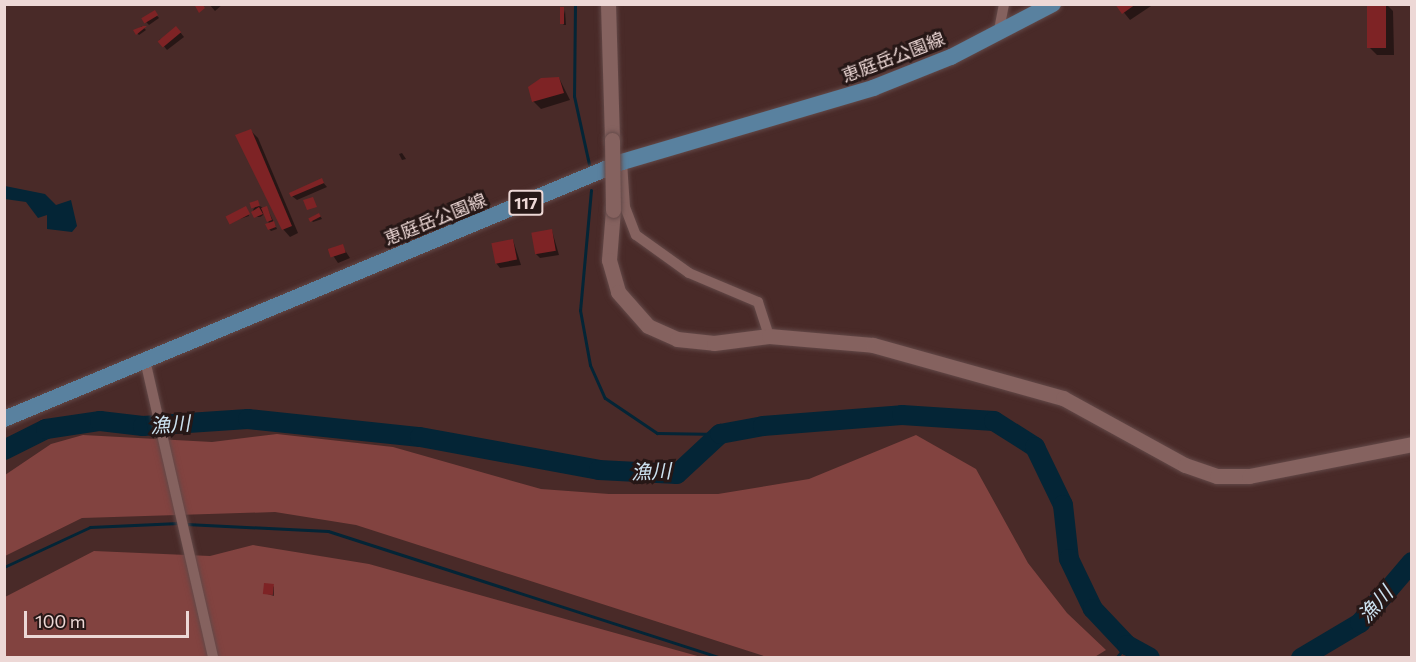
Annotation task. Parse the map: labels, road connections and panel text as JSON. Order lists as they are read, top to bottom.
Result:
{
  "streets": {
    "main road": ["恵庭岳公園線", "117"]
  },
  "water": ["漁川"],
  "scale_bar": "100 m"
}
